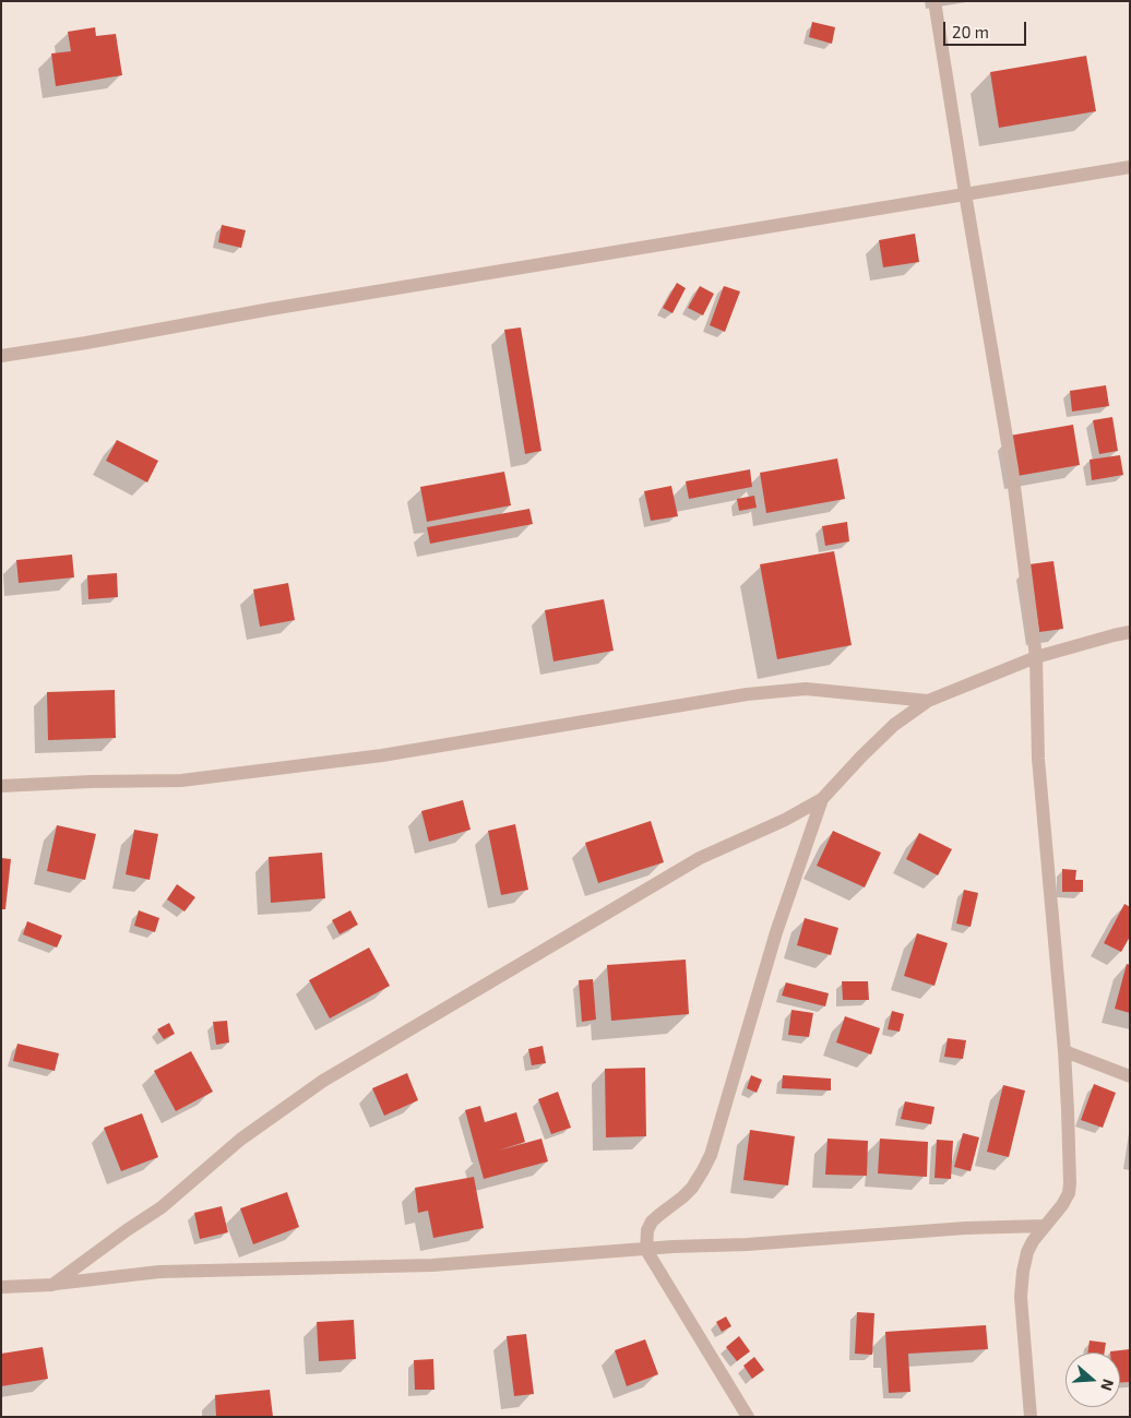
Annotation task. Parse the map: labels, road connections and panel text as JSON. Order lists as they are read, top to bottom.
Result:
{
  "scale_bar": "20 m",
  "north": "right"
}
